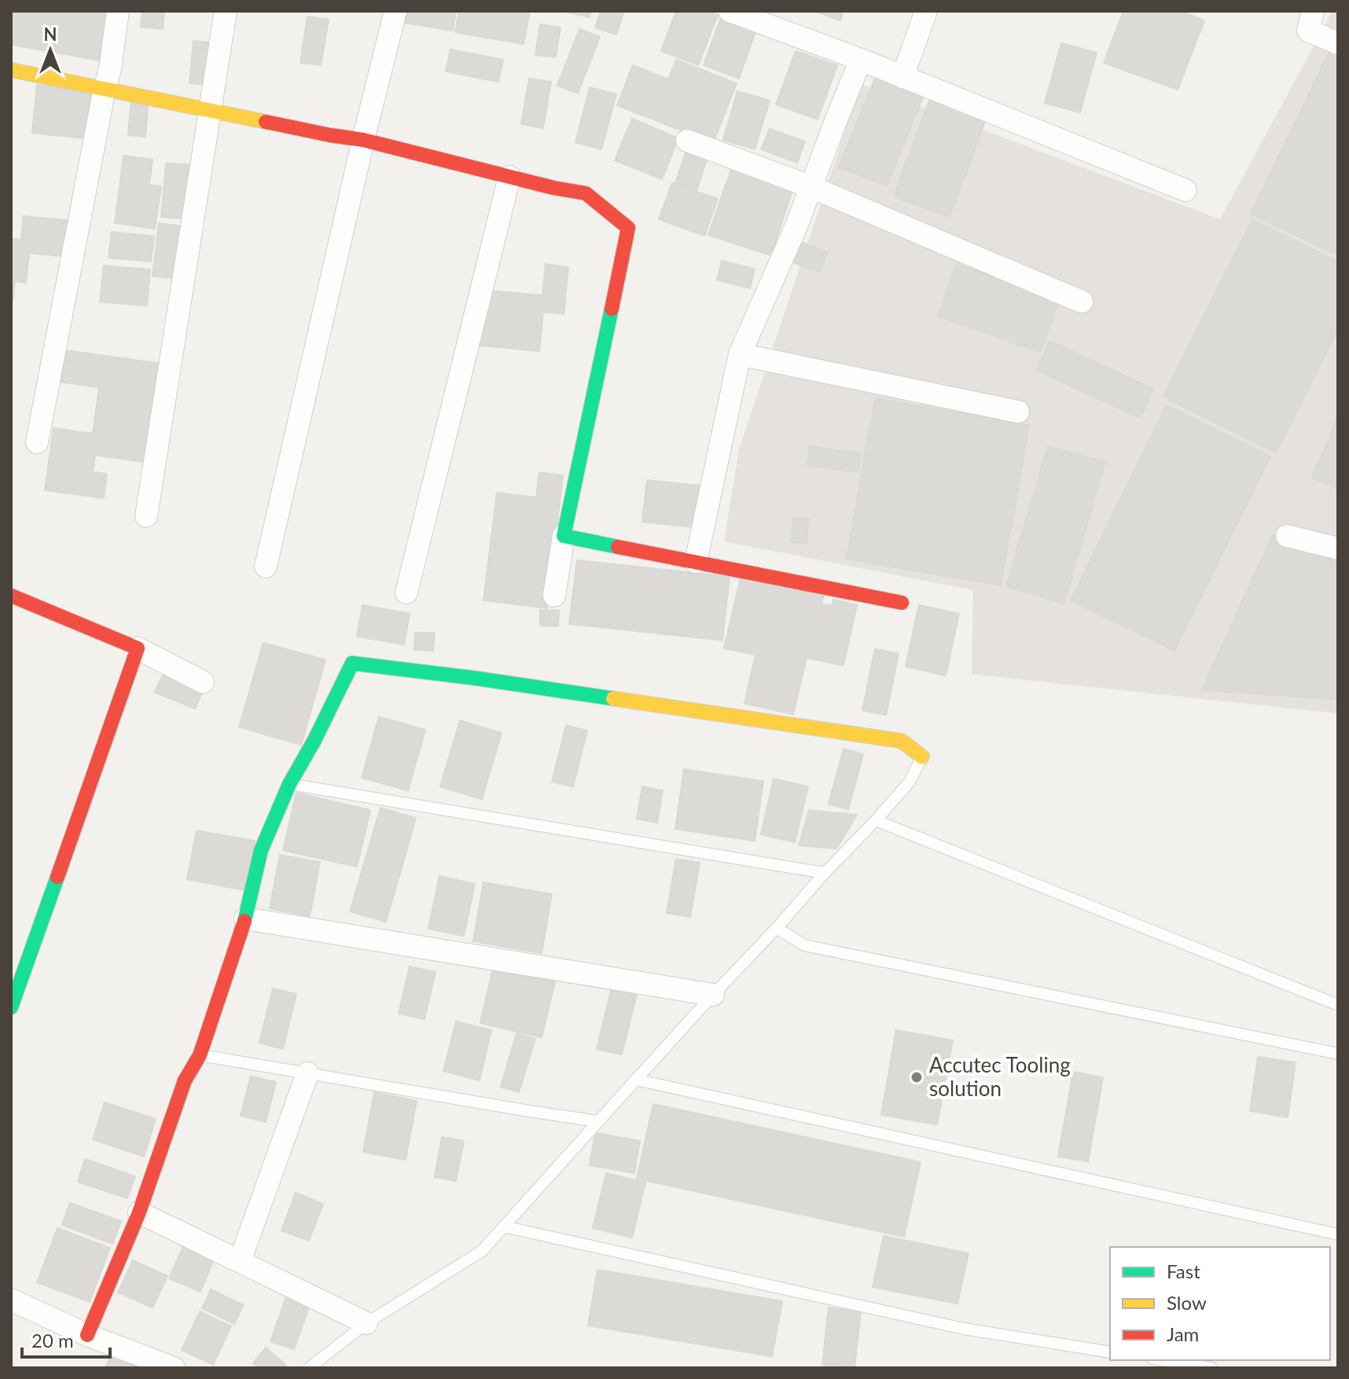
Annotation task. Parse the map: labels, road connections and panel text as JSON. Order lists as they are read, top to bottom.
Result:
{
  "places": ["Accutec Tooling solution"],
  "legend": ["Fast", "Slow", "Jam"],
  "scale_bar": "20 m",
  "north": "top"
}
